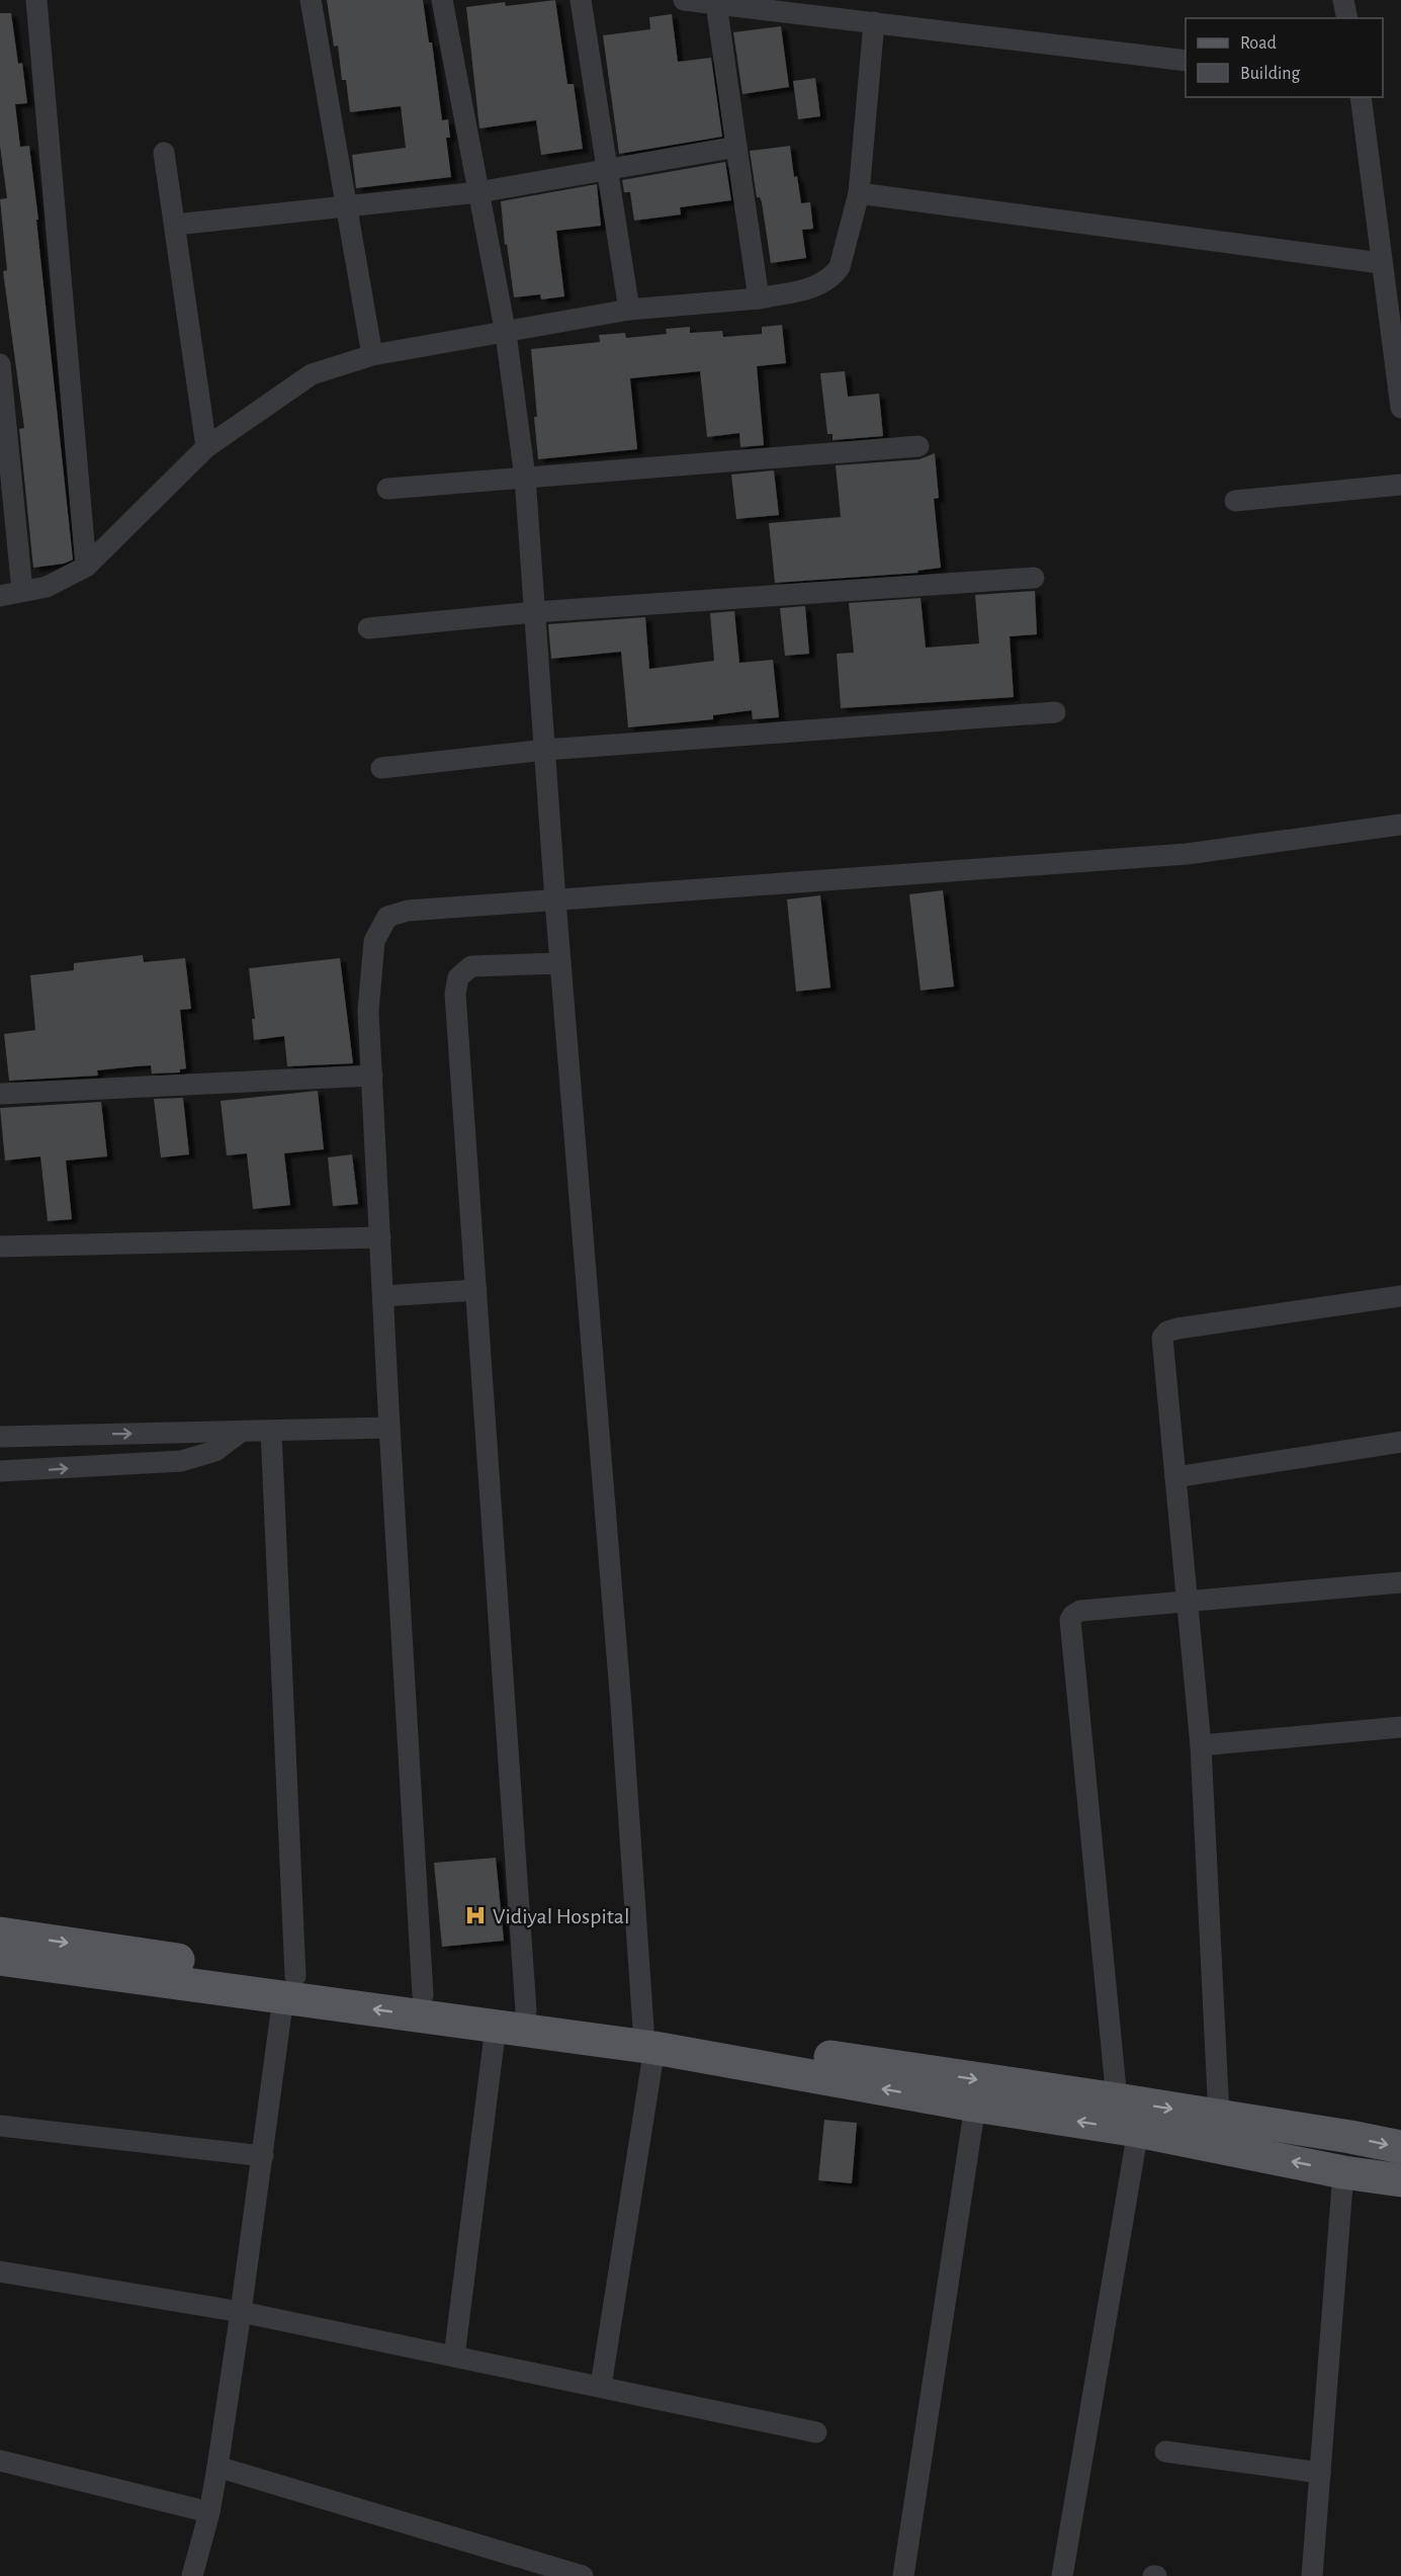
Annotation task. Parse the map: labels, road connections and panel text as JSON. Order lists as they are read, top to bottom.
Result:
{
  "places": {
    "hospital": ["Vidiyal Hospital"]
  },
  "legend": ["Road", "Building"]
}
